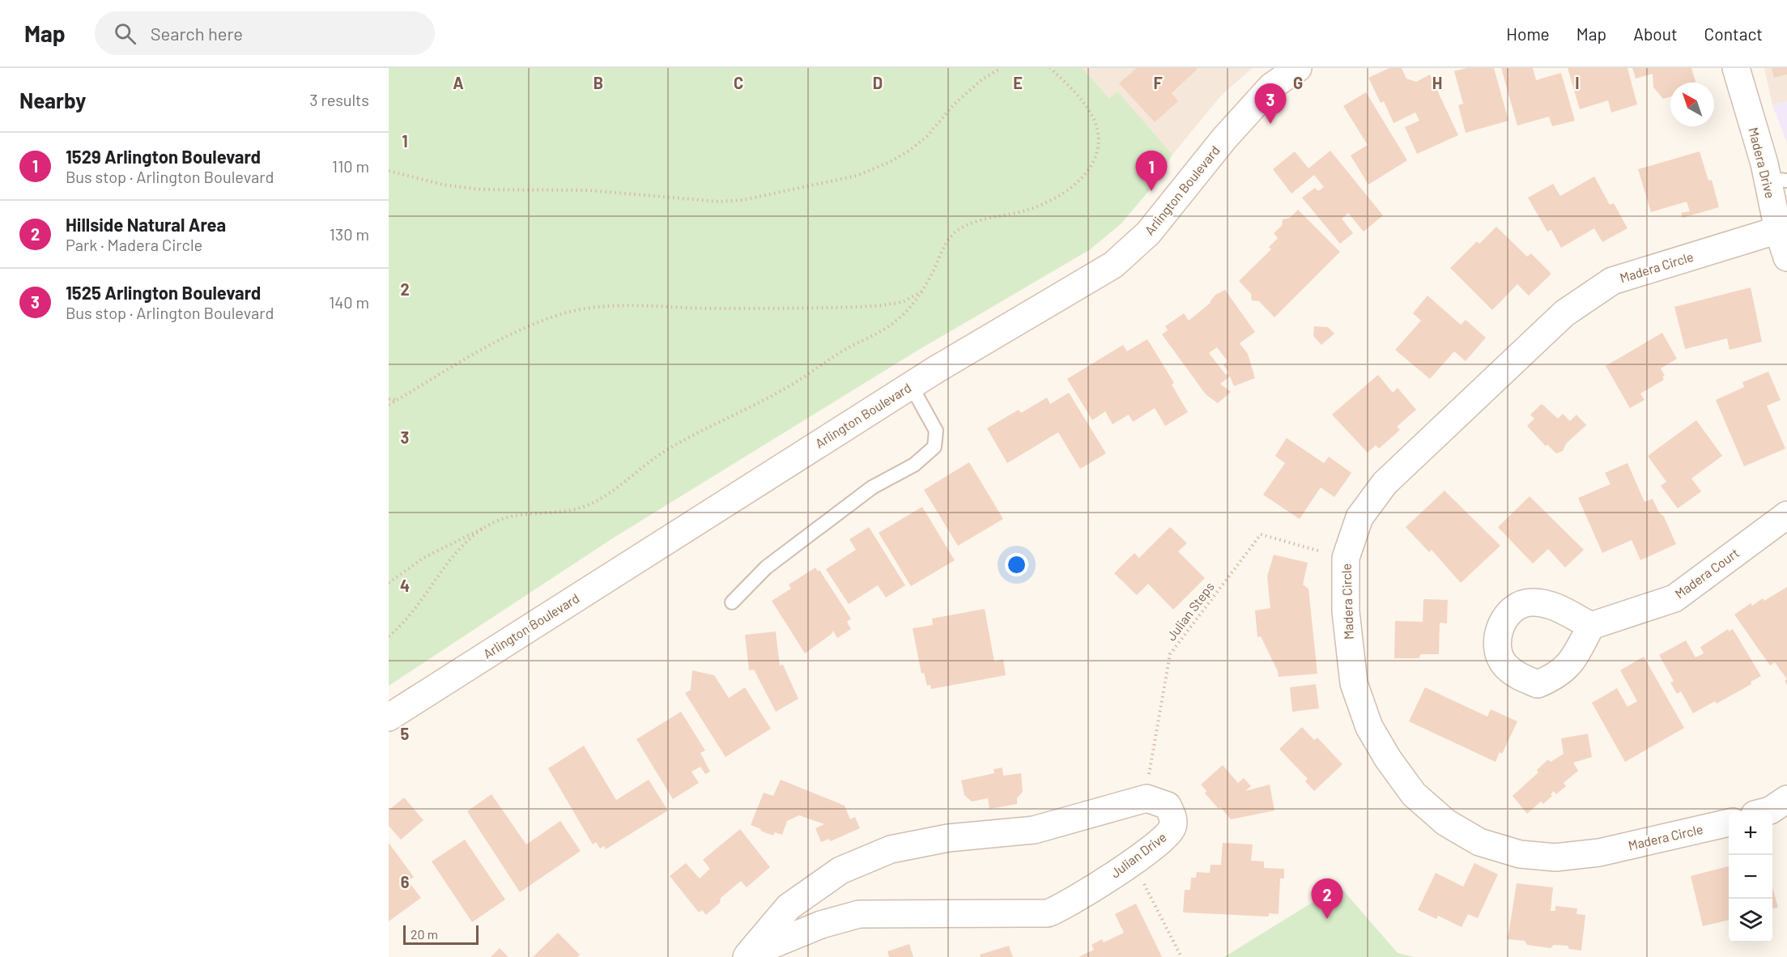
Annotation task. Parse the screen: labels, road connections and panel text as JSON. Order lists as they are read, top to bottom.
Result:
{
  "streets": {
    "street": [
      "Madera Drive",
      "Arlington Boulevard",
      "Madera Circle",
      "Madera Court",
      "Julian Drive"
    ],
    "path": ["Julian Steps"]
  },
  "crossings": [
    ["Madera Drive", "Madera Circle"],
    ["Madera Circle", "Julian Steps"],
    ["Julian Steps", "Julian Drive"]
  ],
  "scale_bar": "20 m",
  "north": "top left",
  "page": {
    "header": "Map",
    "search": "Search here",
    "nav": [
      "Home",
      "Map",
      "About",
      "Contact"
    ],
    "heading": ["Nearby", "3 results"],
    "pins": ["3", "1", "2"],
    "list": [
      {
        "mark": "1",
        "name": "1529 Arlington Boulevard",
        "note": "Bus stop · Arlington Boulevard",
        "value": "110 m"
      },
      {
        "mark": "2",
        "name": "Hillside Natural Area",
        "note": "Park · Madera Circle",
        "value": "130 m"
      },
      {
        "mark": "3",
        "name": "1525 Arlington Boulevard",
        "note": "Bus stop · Arlington Boulevard",
        "value": "140 m"
      }
    ],
    "map_buttons": ["+", "−"],
    "scale": "20 m"
  },
  "grid": {
    "columns": [
      "A",
      "B",
      "C",
      "D",
      "E",
      "F",
      "G",
      "H",
      "I"
    ],
    "rows": [
      "1",
      "2",
      "3",
      "4",
      "5",
      "6"
    ]
  }
}
